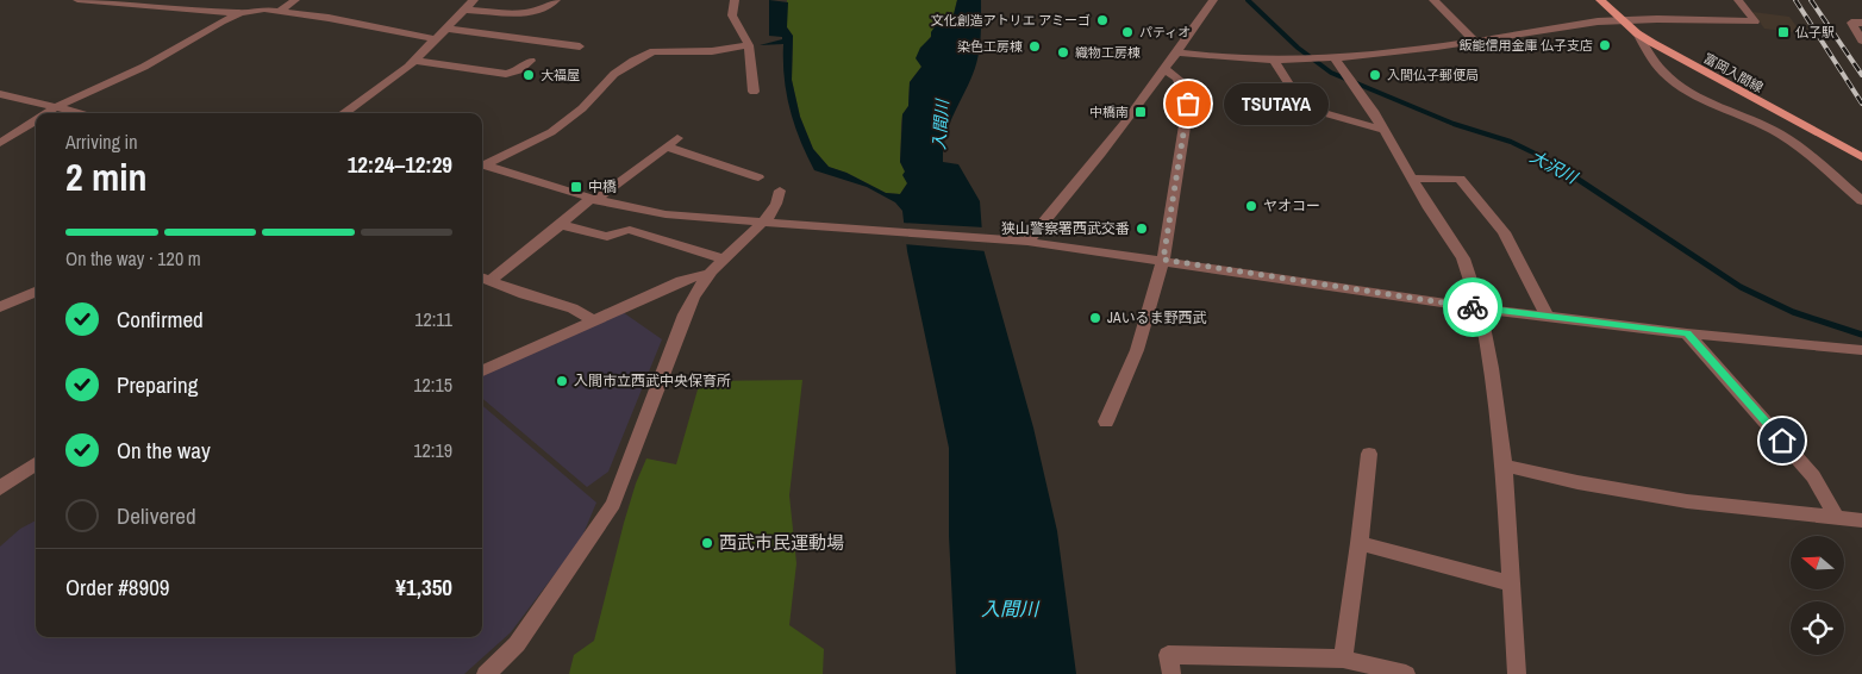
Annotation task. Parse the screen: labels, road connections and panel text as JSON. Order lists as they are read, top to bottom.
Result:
{
  "streets": {
    "main road": ["富岡入間線"]
  },
  "water": ["入間川", "大沢川"],
  "places": {
    "other": [
      "文化創造アトリエ アミーゴ",
      "パティオ",
      "飯能信用金庫 仏子支店",
      "染色工房棟",
      "織物工房棟",
      "大福屋",
      "入間仏子郵便局",
      "TSUTAYA",
      "ヤオコー",
      "狭山警察署西武交番",
      "JAいるま野西武",
      "入間市立西武中央保育所",
      "西武市民運動場"
    ],
    "transit": ["仏子駅", "中橋南", "中橋"]
  },
  "north": "left",
  "page": {
    "bubble": "TSUTAYA",
    "heading": ["2 min", "Arriving in", "12:24–12:29"],
    "panel": ["Order #8909", "¥1,350"],
    "bar": "On the way · 120 m",
    "list": [
      ["Confirmed", "12:11"],
      ["Preparing", "12:15"],
      ["On the way", "12:19"],
      "Delivered"
    ]
  }
}
